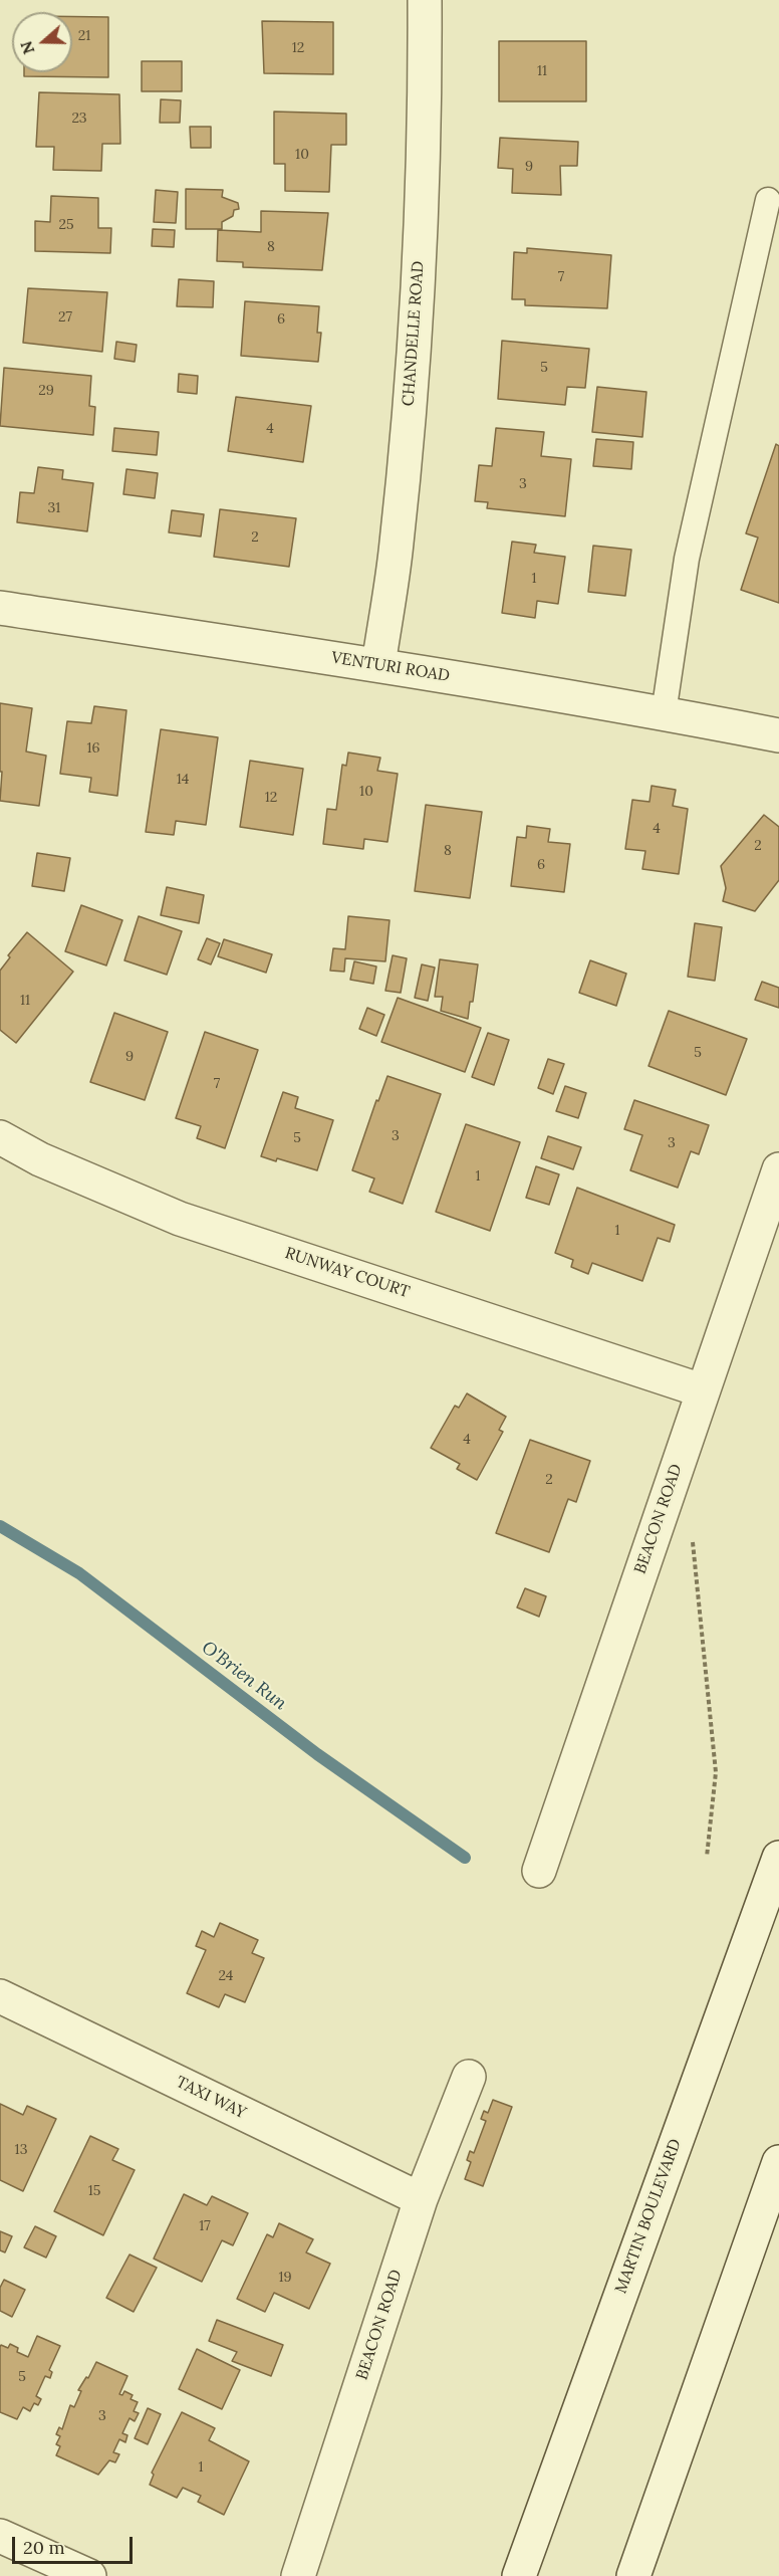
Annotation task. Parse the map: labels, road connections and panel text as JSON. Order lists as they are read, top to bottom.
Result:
{
  "streets": {
    "street": [
      "CHANDELLE ROAD",
      "VENTURI ROAD",
      "RUNWAY COURT",
      "BEACON ROAD",
      "TAXI WAY",
      "MARTIN BOULEVARD"
    ]
  },
  "crossings": [
    ["CHANDELLE ROAD", "VENTURI ROAD"],
    ["RUNWAY COURT", "BEACON ROAD"],
    ["BEACON ROAD", "TAXI WAY"]
  ],
  "water": ["O'Brien Run"],
  "house_numbers": [
    "21",
    "12",
    "11",
    "23",
    "10",
    "9",
    "25",
    "8",
    "7",
    "27",
    "6",
    "5",
    "29",
    "4",
    "3",
    "31",
    "2",
    "1",
    "16",
    "14",
    "10",
    "12",
    "4",
    "2",
    "8",
    "6",
    "11",
    "5",
    "9",
    "7",
    "3",
    "5",
    "3",
    "1",
    "1",
    "4",
    "2",
    "24",
    "13",
    "15",
    "17",
    "19",
    "5",
    "3",
    "1"
  ],
  "scale_bar": "20 m",
  "north": "left"
}
